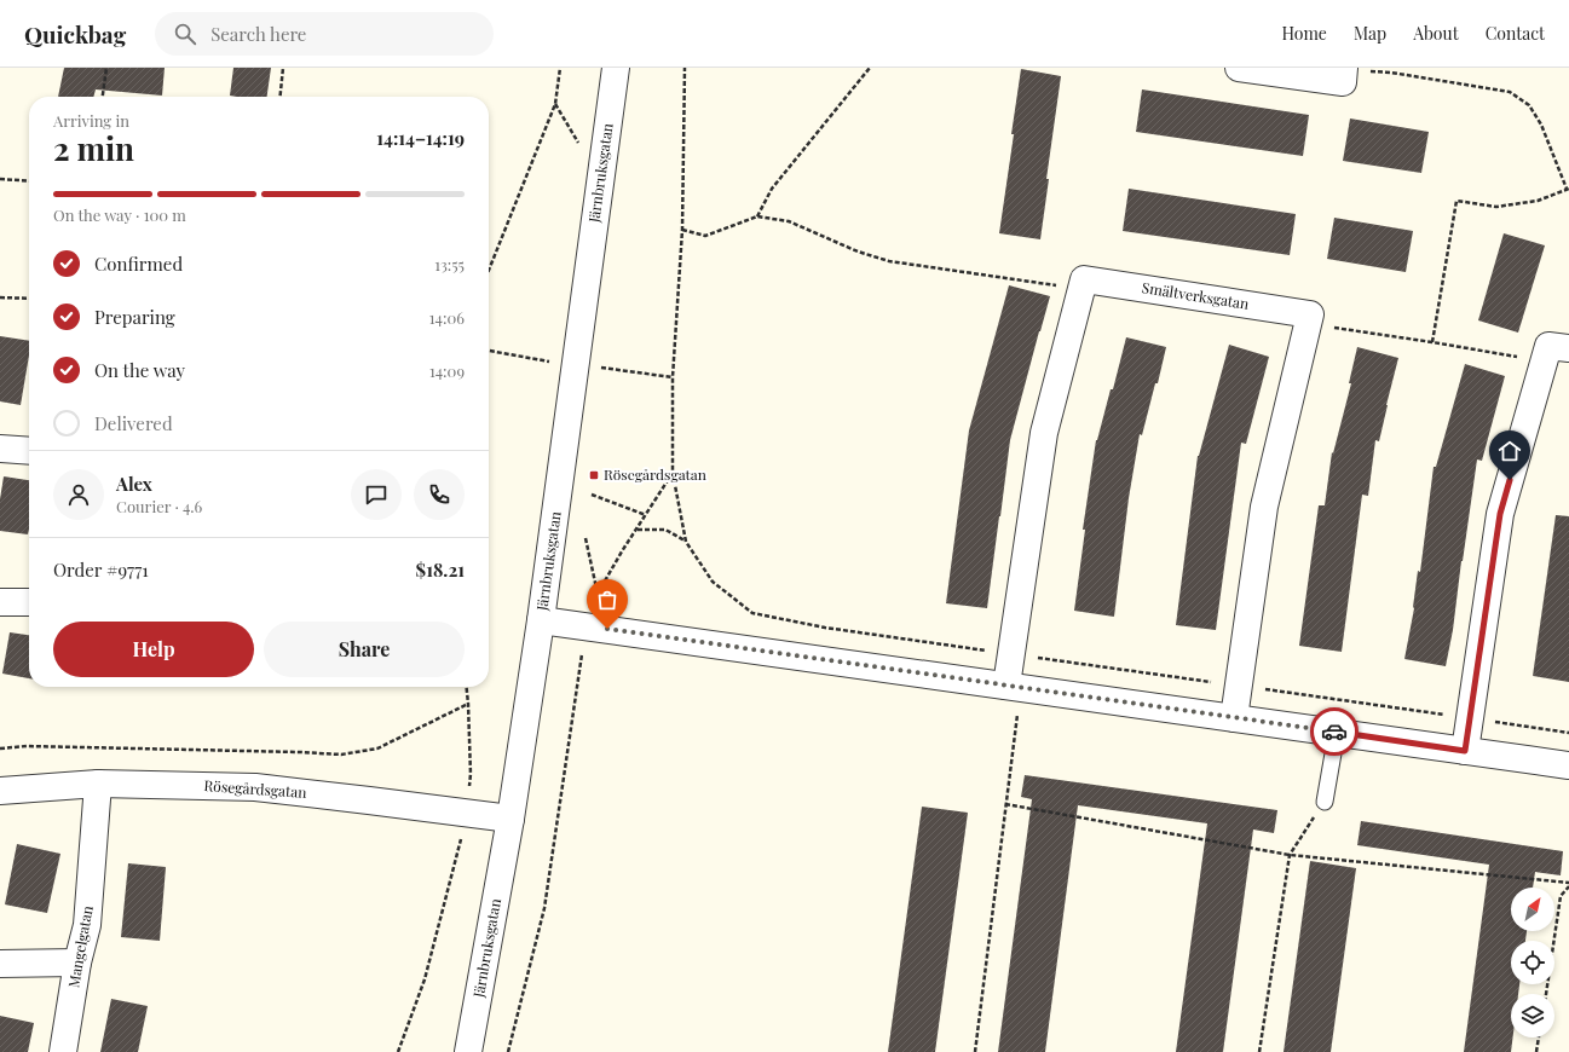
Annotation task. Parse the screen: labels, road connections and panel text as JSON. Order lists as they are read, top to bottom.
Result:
{
  "streets": {
    "street": [
      "Järnbruksgatan",
      "Smältverksgatan",
      "Rösegårdsgatan",
      "Mangelgatan"
    ]
  },
  "crossings": [
    ["Järnbruksgatan", "Rösegårdsgatan"],
    ["Rösegårdsgatan", "Mangelgatan"]
  ],
  "places": {
    "transit": ["Rösegårdsgatan"]
  },
  "north": "top right",
  "page": {
    "header": "Quickbag",
    "search": "Search here",
    "nav": [
      "Home",
      "Map",
      "About",
      "Contact"
    ],
    "heading": ["2 min", "Arriving in", "14:14–14:19"],
    "panel": [
      "Alex",
      "Courier · 4.6",
      "Order #9771",
      "$18.21"
    ],
    "bar": "On the way · 100 m",
    "list": [
      ["Confirmed", "13:55"],
      ["Preparing", "14:06"],
      ["On the way", "14:09"],
      "Delivered"
    ],
    "buttons": ["Help", "Share"]
  }
}
